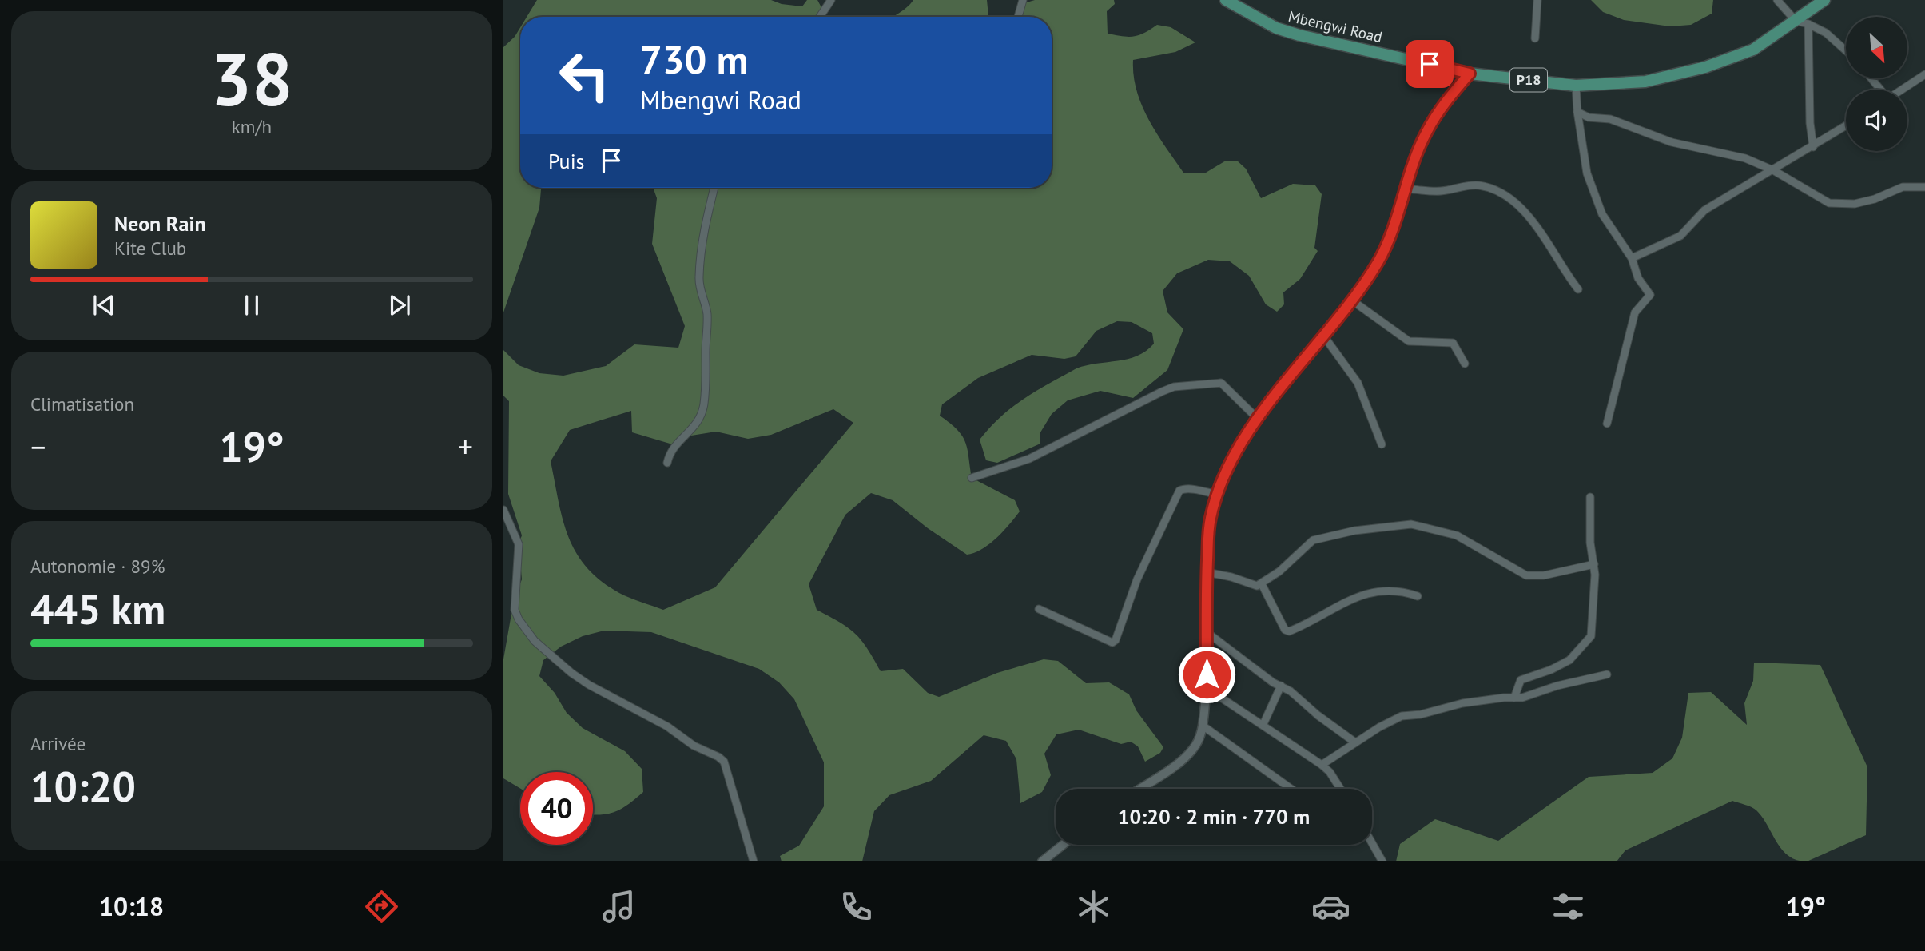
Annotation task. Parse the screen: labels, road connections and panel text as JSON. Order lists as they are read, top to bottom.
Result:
{
  "streets": {
    "main road": ["Mbengwi Road", "P18"]
  },
  "north": "bottom right",
  "page": {
    "tile": [
      ["38", "km/h"],
      "Climatisation",
      ["Autonomie · 89%", "445 km"],
      ["Arrivée", "10:20"]
    ],
    "turn": ["730 m", "Mbengwi Road"],
    "then": "Puis",
    "song": ["Neon Rain", "Kite Club"],
    "heat": ["−", "19°", "+"],
    "limit": "40",
    "trip": "10:20 · 2 min · 770 m",
    "tabs": ["10:18", "19°"]
  }
}
